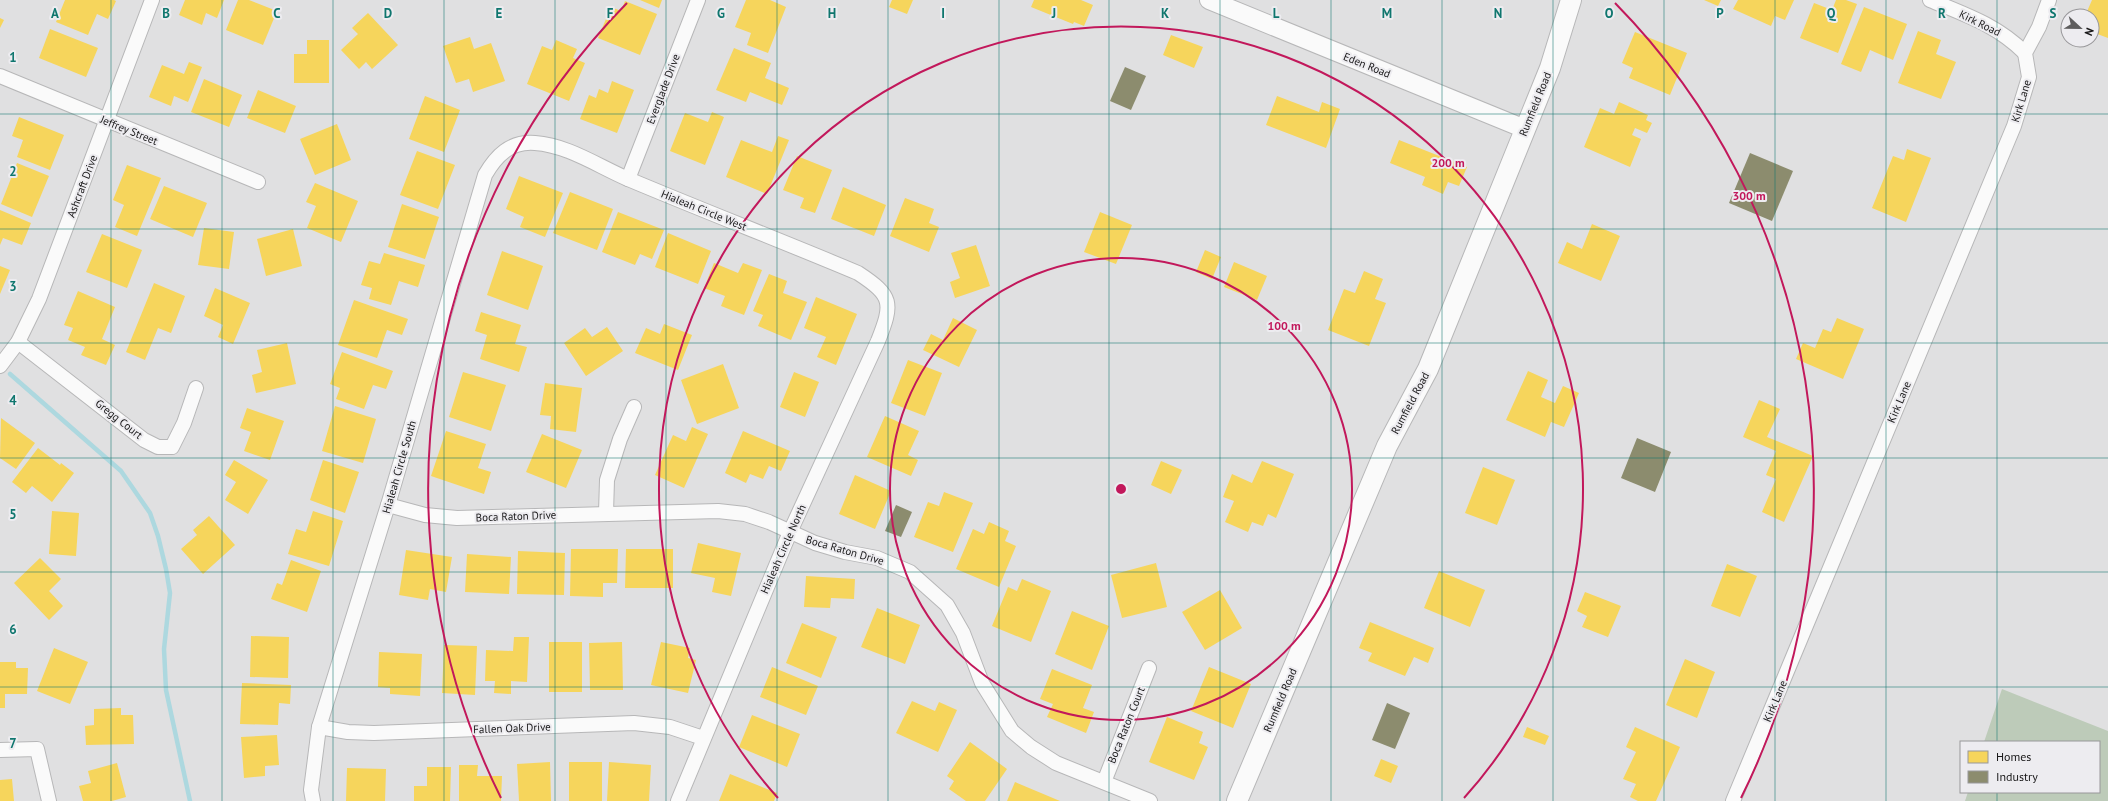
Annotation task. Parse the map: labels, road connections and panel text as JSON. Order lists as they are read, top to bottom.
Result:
{
  "streets": {
    "main road": ["Rumfield Road"],
    "street": [
      "Kirk Road",
      "Eden Road",
      "Everglade Drive",
      "Kirk Lane",
      "Jeffrey Street",
      "Ashcraft Drive",
      "Hialeah Circle West",
      "Gregg Court",
      "Hialeah Circle South",
      "Boca Raton Drive",
      "Hialeah Circle North",
      "Boca Raton Court",
      "Fallen Oak Drive"
    ]
  },
  "crossings": [
    ["Kirk Road", "Kirk Lane"],
    ["Eden Road", "Rumfield Road"],
    ["Everglade Drive", "Hialeah Circle West"],
    ["Jeffrey Street", "Ashcraft Drive"],
    ["Ashcraft Drive", "Gregg Court"],
    ["Hialeah Circle West", "Hialeah Circle South"],
    ["Hialeah Circle West", "Hialeah Circle North"],
    ["Hialeah Circle South", "Boca Raton Drive"],
    ["Hialeah Circle South", "Fallen Oak Drive"],
    ["Boca Raton Drive", "Hialeah Circle North"],
    ["Boca Raton Drive", "Boca Raton Court"],
    ["Hialeah Circle North", "Fallen Oak Drive"]
  ],
  "legend": ["Homes", "Industry"],
  "north": "right",
  "grid": {
    "columns": [
      "A",
      "B",
      "C",
      "D",
      "E",
      "F",
      "G",
      "H",
      "I",
      "J",
      "K",
      "L",
      "M",
      "N",
      "O",
      "P",
      "Q",
      "R",
      "S"
    ],
    "rows": [
      "1",
      "2",
      "3",
      "4",
      "5",
      "6",
      "7"
    ]
  },
  "rings": ["200 m", "300 m", "100 m"]
}
